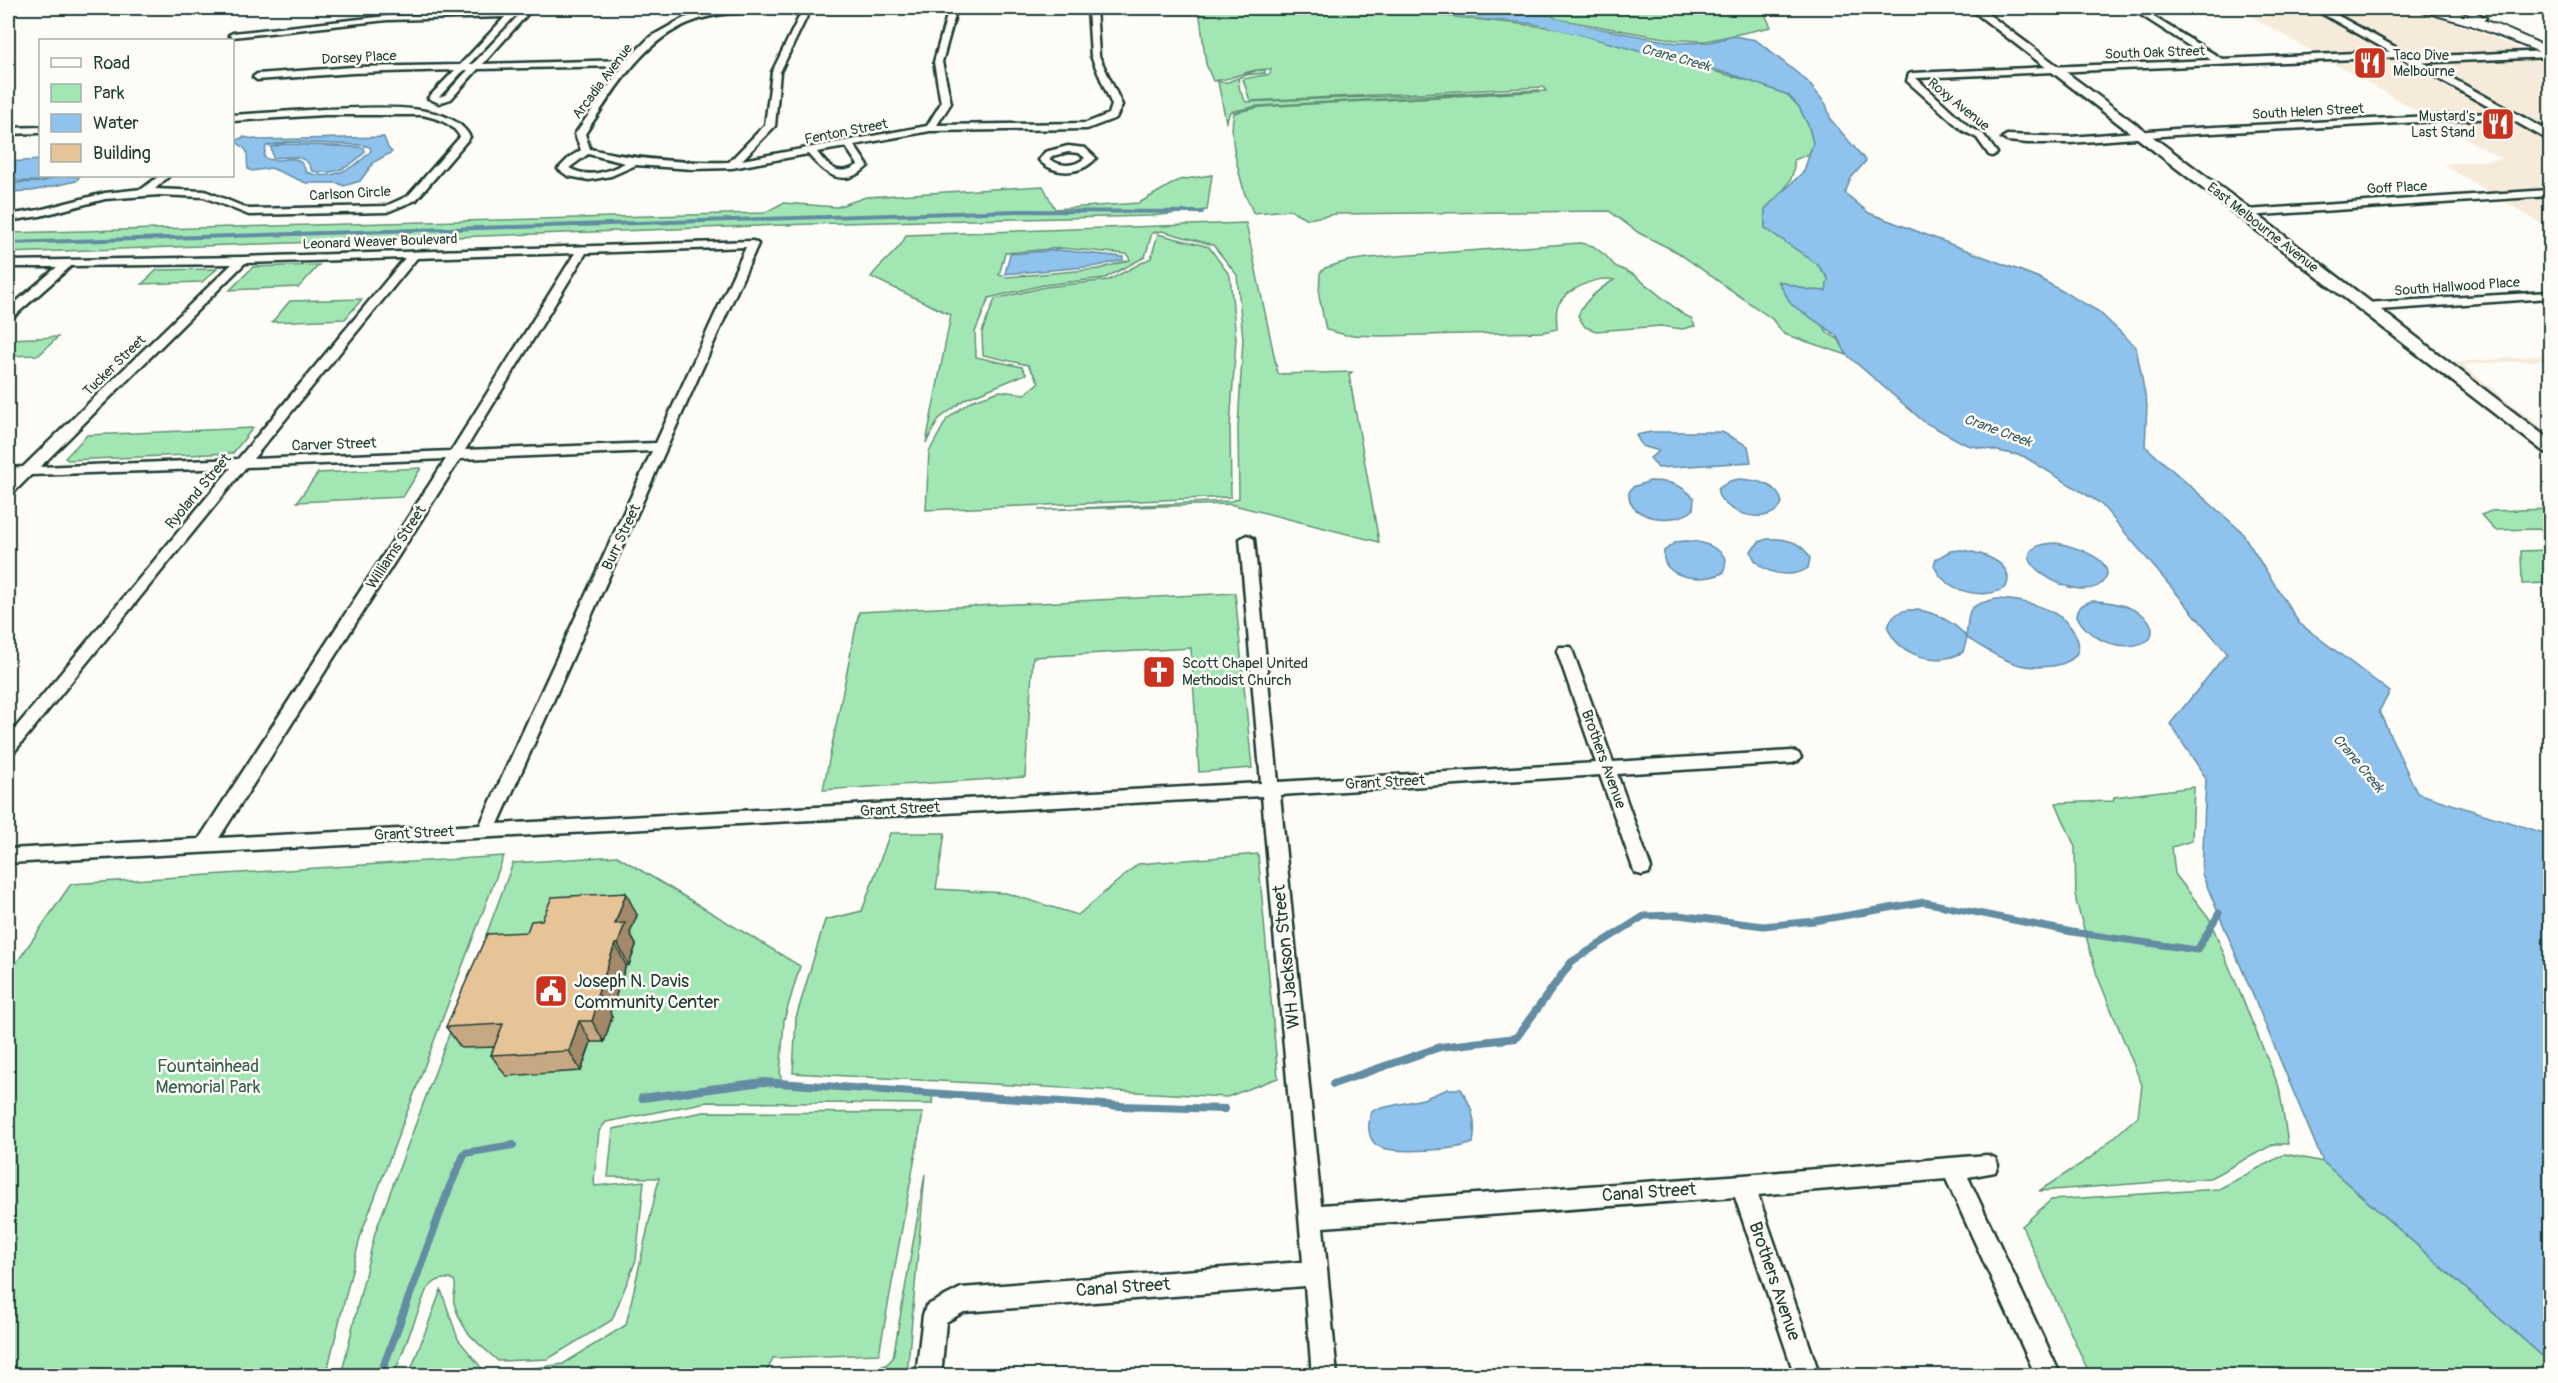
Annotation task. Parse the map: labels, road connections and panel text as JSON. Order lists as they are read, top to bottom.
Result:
{
  "streets": {
    "street": [
      "South Oak Street",
      "Dorsey Place",
      "Arcadia Avenue",
      "Roxy Avenue",
      "South Helen Street",
      "Fenton Street",
      "Goff Place",
      "Carlson Circle",
      "East Melbourne Avenue",
      "Leonard Weaver Boulevard",
      "South Hallwood Place",
      "Tucker Street",
      "Carver Street",
      "Ryoland Street",
      "Burr Street",
      "Williams Street",
      "Brothers Avenue",
      "Grant Street",
      "WH Jackson Street",
      "Canal Street"
    ]
  },
  "crossings": [
    ["South Oak Street", "Roxy Avenue"],
    ["South Oak Street", "East Melbourne Avenue"],
    ["Dorsey Place", "Arcadia Avenue"],
    ["Arcadia Avenue", "Fenton Street"],
    ["Roxy Avenue", "South Helen Street"],
    ["South Helen Street", "East Melbourne Avenue"],
    ["Goff Place", "East Melbourne Avenue"],
    ["East Melbourne Avenue", "South Hallwood Place"],
    ["Leonard Weaver Boulevard", "Tucker Street"],
    ["Leonard Weaver Boulevard", "Ryoland Street"],
    ["Leonard Weaver Boulevard", "Burr Street"],
    ["Leonard Weaver Boulevard", "Williams Street"],
    ["Tucker Street", "Carver Street"],
    ["Carver Street", "Ryoland Street"],
    ["Carver Street", "Burr Street"],
    ["Carver Street", "Williams Street"],
    ["Burr Street", "Grant Street"],
    ["Williams Street", "Grant Street"],
    ["Brothers Avenue", "Grant Street"],
    ["Brothers Avenue", "Canal Street"],
    ["Grant Street", "WH Jackson Street"],
    ["WH Jackson Street", "Canal Street"]
  ],
  "water": ["Crane Creek"],
  "parks": ["Fountainhead Memorial Park"],
  "places": {
    "restaurant": ["Taco Dive Melbourne", "Mustard's Last Stand"],
    "church": ["Scott Chapel United Methodist Church"],
    "public building": ["Joseph N. Davis Community Center"]
  },
  "legend": [
    "Road",
    "Park",
    "Water",
    "Building"
  ]
}
